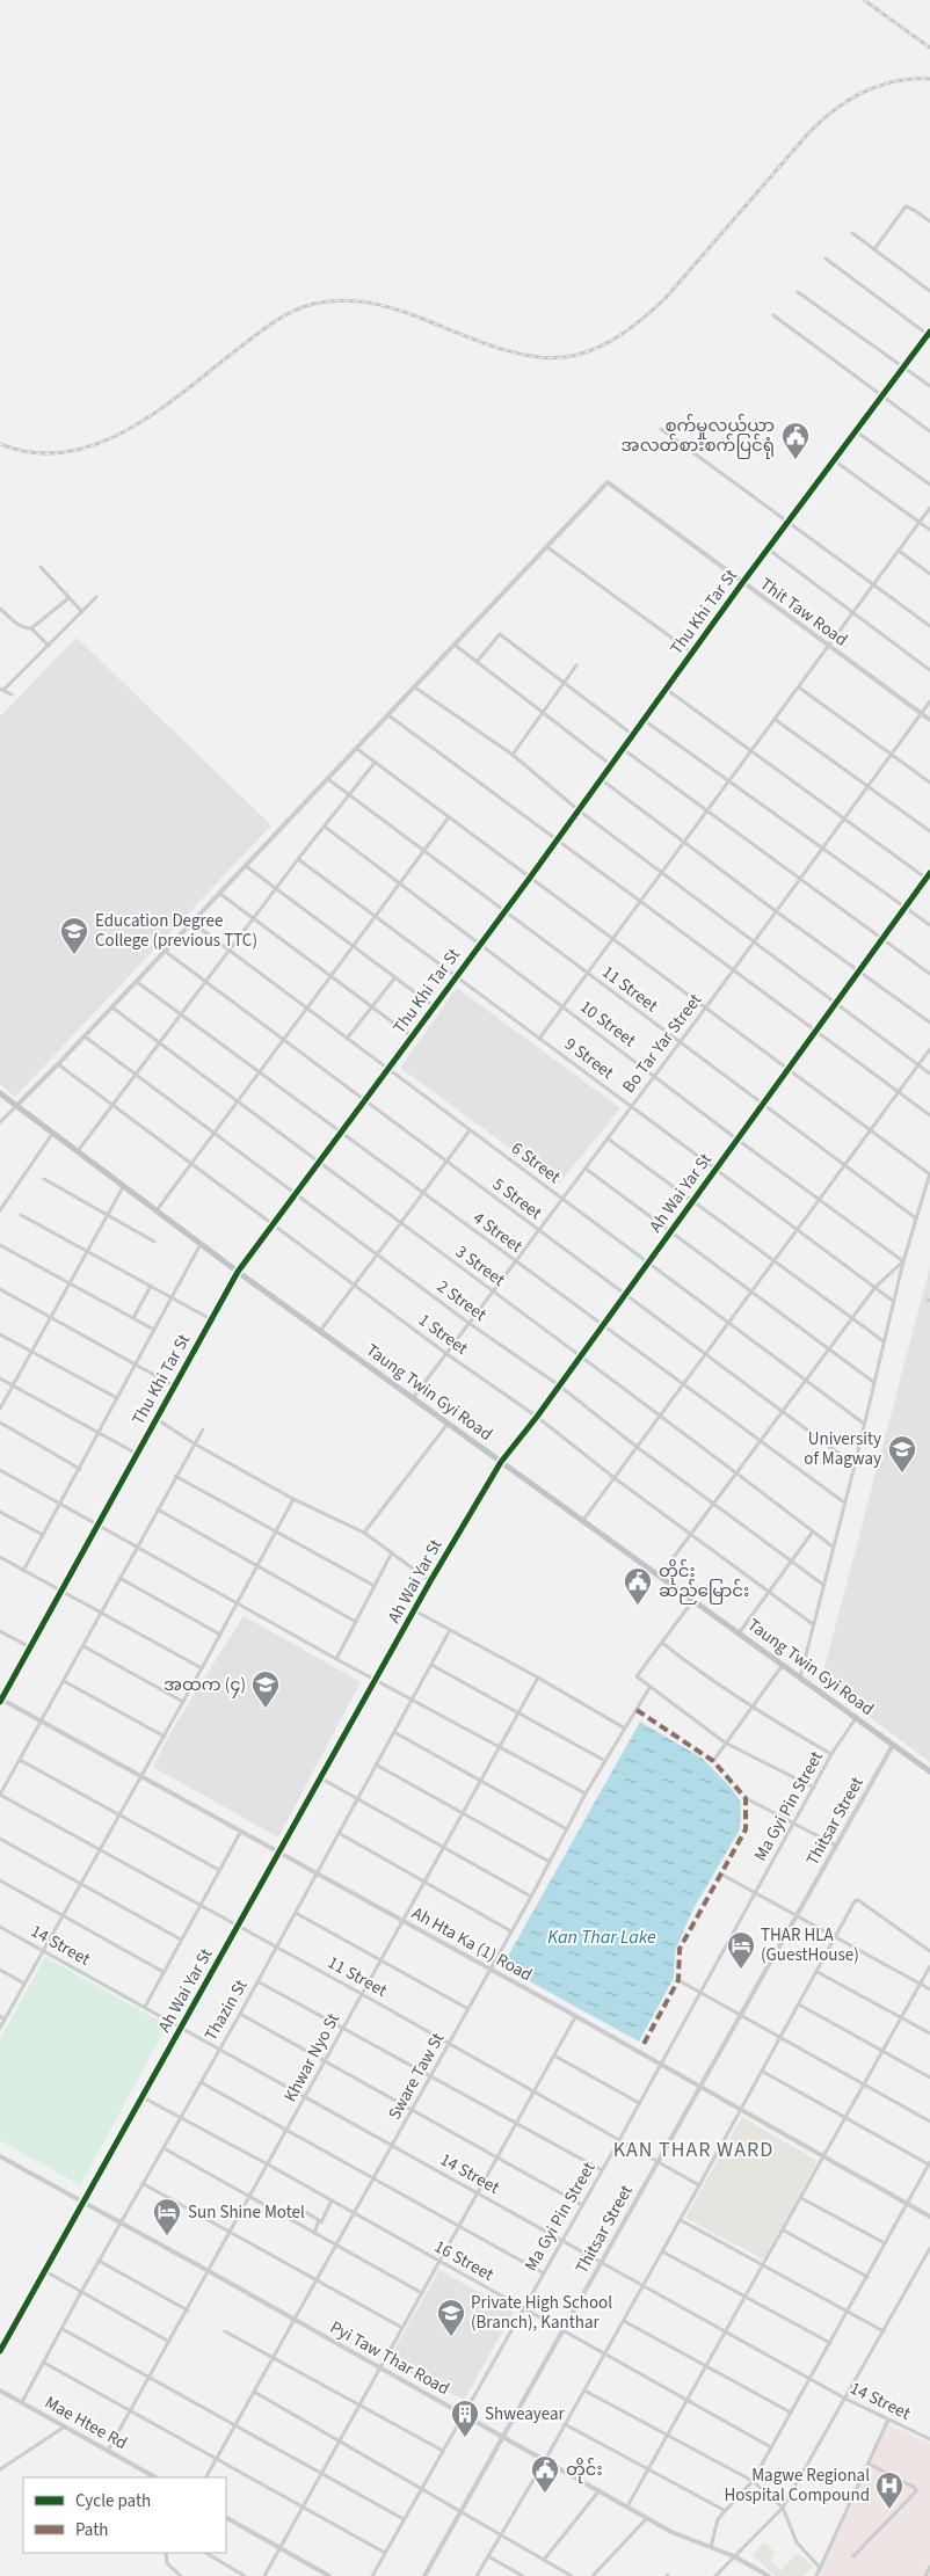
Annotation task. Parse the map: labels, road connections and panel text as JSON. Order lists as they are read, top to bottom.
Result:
{
  "streets": {
    "highway": ["Taung Twin Gyi Road"],
    "street": [
      "Thu Khi Tar St",
      "Thit Taw Road",
      "11 Street",
      "10 Street",
      "Bo Tar Yar Street",
      "9 Street",
      "6 Street",
      "Ah Wai Yar St",
      "5 Street",
      "4 Street",
      "3 Street",
      "2 Street",
      "1 Street",
      "Ma Gyi Pin Street",
      "Thitsar Street",
      "Ah Hta Ka (1) Road",
      "14 Street",
      "Thazin St",
      "Khwar Nyo St",
      "Sware Taw St",
      "16 Street",
      "Pyi Taw Thar Road",
      "Mae Htee Rd"
    ]
  },
  "crossings": [
    ["Thu Khi Tar St", "Thit Taw Road"],
    ["Thu Khi Tar St", "11 Street"],
    ["Thu Khi Tar St", "10 Street"],
    ["Thu Khi Tar St", "9 Street"],
    ["Thu Khi Tar St", "6 Street"],
    ["Thu Khi Tar St", "5 Street"],
    ["Thu Khi Tar St", "4 Street"],
    ["Thu Khi Tar St", "3 Street"],
    ["Thu Khi Tar St", "2 Street"],
    ["Thu Khi Tar St", "1 Street"],
    ["Thu Khi Tar St", "Taung Twin Gyi Road"],
    ["Thu Khi Tar St", "Ah Hta Ka (1) Road"],
    ["Thit Taw Road", "Bo Tar Yar Street"],
    ["11 Street", "Bo Tar Yar Street"],
    ["11 Street", "Ah Wai Yar St"],
    ["11 Street", "Ma Gyi Pin Street"],
    ["11 Street", "Thitsar Street"],
    ["11 Street", "Thazin St"],
    ["11 Street", "Khwar Nyo St"],
    ["11 Street", "Sware Taw St"],
    ["10 Street", "Bo Tar Yar Street"],
    ["10 Street", "Ah Wai Yar St"],
    ["Bo Tar Yar Street", "9 Street"],
    ["Bo Tar Yar Street", "6 Street"],
    ["Bo Tar Yar Street", "5 Street"],
    ["Bo Tar Yar Street", "4 Street"],
    ["Bo Tar Yar Street", "3 Street"],
    ["Bo Tar Yar Street", "2 Street"],
    ["Bo Tar Yar Street", "1 Street"],
    ["Bo Tar Yar Street", "Taung Twin Gyi Road"],
    ["9 Street", "Ah Wai Yar St"],
    ["6 Street", "Ah Wai Yar St"],
    ["Ah Wai Yar St", "5 Street"],
    ["Ah Wai Yar St", "4 Street"],
    ["Ah Wai Yar St", "3 Street"],
    ["Ah Wai Yar St", "2 Street"],
    ["Ah Wai Yar St", "1 Street"],
    ["Ah Wai Yar St", "Taung Twin Gyi Road"],
    ["Ah Wai Yar St", "Ah Hta Ka (1) Road"],
    ["Ah Wai Yar St", "14 Street"],
    ["Ah Wai Yar St", "16 Street"],
    ["Ah Wai Yar St", "Pyi Taw Thar Road"],
    ["Taung Twin Gyi Road", "Ma Gyi Pin Street"],
    ["Taung Twin Gyi Road", "Thitsar Street"],
    ["Ma Gyi Pin Street", "Ah Hta Ka (1) Road"],
    ["Ma Gyi Pin Street", "14 Street"],
    ["Ma Gyi Pin Street", "16 Street"],
    ["Ma Gyi Pin Street", "Pyi Taw Thar Road"],
    ["Thitsar Street", "Ah Hta Ka (1) Road"],
    ["Thitsar Street", "14 Street"],
    ["Thitsar Street", "16 Street"],
    ["Thitsar Street", "Pyi Taw Thar Road"],
    ["Ah Hta Ka (1) Road", "Thazin St"],
    ["Ah Hta Ka (1) Road", "Khwar Nyo St"],
    ["Ah Hta Ka (1) Road", "Sware Taw St"],
    ["14 Street", "Thazin St"],
    ["14 Street", "Khwar Nyo St"],
    ["14 Street", "Sware Taw St"],
    ["Thazin St", "16 Street"],
    ["Thazin St", "Pyi Taw Thar Road"],
    ["Thazin St", "Mae Htee Rd"],
    ["Khwar Nyo St", "16 Street"],
    ["Khwar Nyo St", "Pyi Taw Thar Road"],
    ["Khwar Nyo St", "Mae Htee Rd"],
    ["Sware Taw St", "16 Street"],
    ["Sware Taw St", "Pyi Taw Thar Road"]
  ],
  "districts": ["KAN THAR WARD"],
  "water": ["Kan Thar Lake"],
  "places": {
    "public building": ["စက်မှုလယ်ယာ အလတ်စားစက်ပြင်ရုံ", "တိုင်း ဆည်မြောင်း", "တိုင်း"],
    "school or university": [
      "Education Degree College (previous TTC)",
      "University of Magway",
      "အထက (၄)",
      "Private High School (Branch), Kanthar"
    ],
    "hotel": ["THAR HLA (GuestHouse)", "Sun Shine Motel"],
    "building": ["Shweayear"],
    "hospital": ["Magwe Regional Hospital Compound"]
  },
  "legend": ["Cycle path", "Path"]
}
